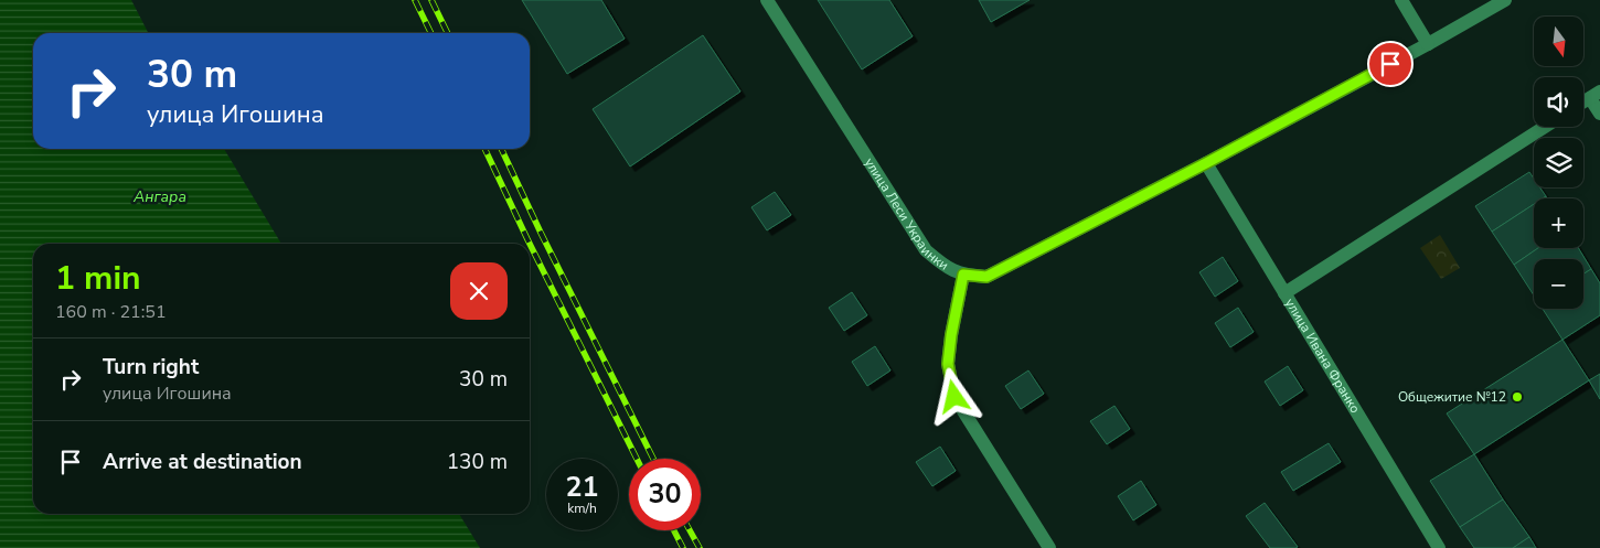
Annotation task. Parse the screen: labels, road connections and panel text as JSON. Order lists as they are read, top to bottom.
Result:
{
  "streets": {
    "street": ["улица Леси Украинки", "улица Ивана Франко"]
  },
  "water": ["Ангара"],
  "places": ["Общежитие №12"],
  "north": "bottom",
  "page": {
    "map_buttons": ["+", "−"],
    "turn": ["30 m", "улица Игошина"],
    "heading": ["1 min", "160 m · 21:51"],
    "list": [
      {
        "name": "Turn right",
        "note": "улица Игошина",
        "value": "30 m"
      },
      {
        "name": "Arrive at destination",
        "value": "130 m"
      }
    ],
    "speed": "21 km/h",
    "limit": "30"
  }
}
